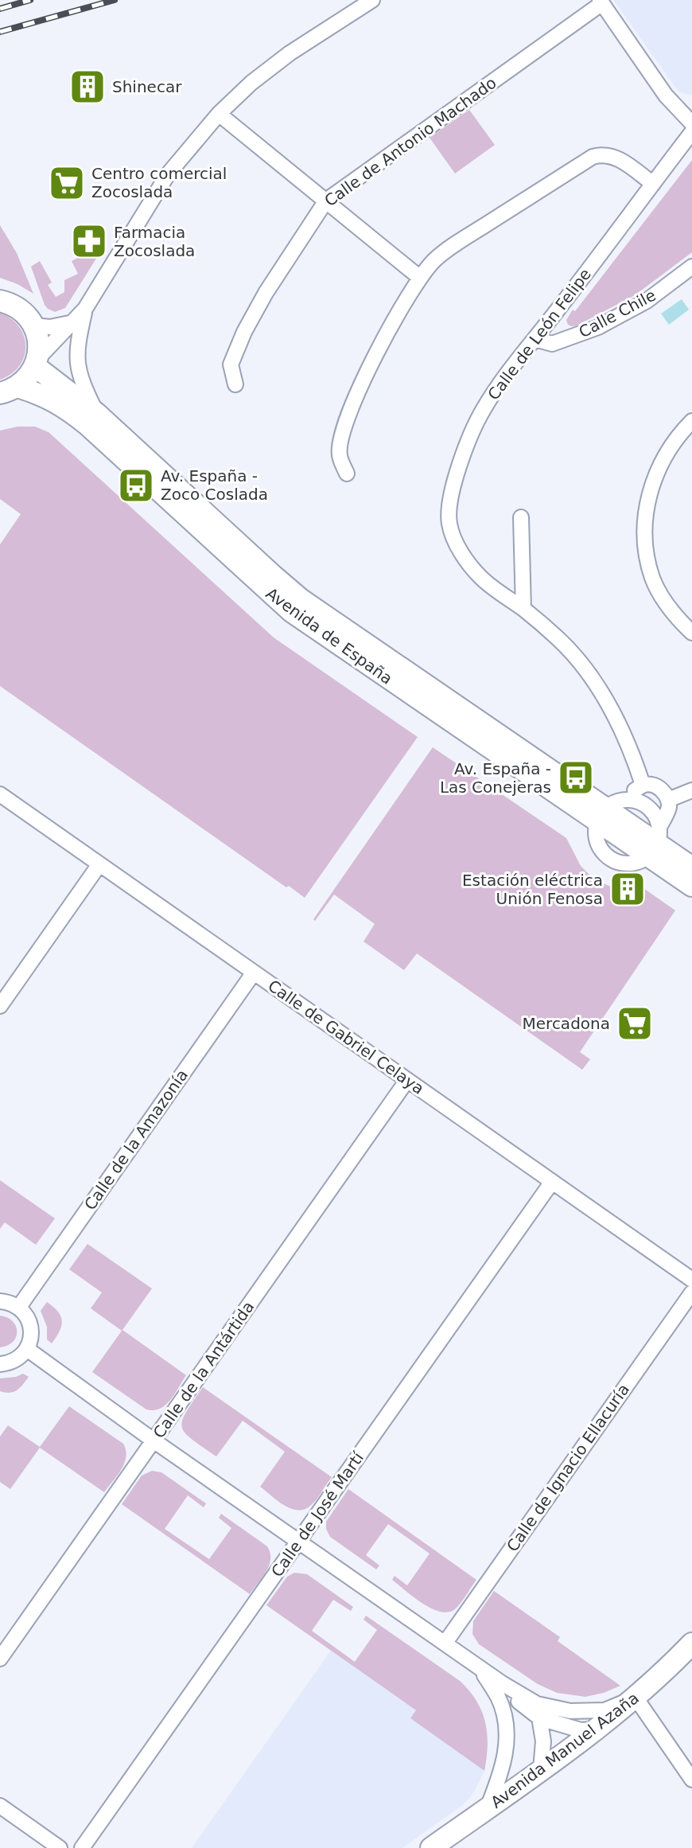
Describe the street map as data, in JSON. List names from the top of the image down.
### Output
{
  "streets": {
    "street": [
      "Calle de Antonio Machado",
      "Calle Chile",
      "Calle de León Felipe",
      "Avenida de España",
      "Calle de Gabriel Celaya",
      "Calle de la Amazonía",
      "Calle de la Antártida",
      "Calle de Ignacio Ellacuría",
      "Calle de José Martí",
      "Avenida Manuel Azaña"
    ]
  },
  "crossings": [
    ["Calle Chile", "Calle de León Felipe"],
    ["Calle de Gabriel Celaya", "Calle de la Amazonía"],
    ["Calle de Gabriel Celaya", "Calle de la Antártida"],
    ["Calle de Gabriel Celaya", "Calle de José Martí"]
  ],
  "places": {
    "building": ["Shinecar", "Estación eléctrica Unión Fenosa"],
    "supermarket": ["Centro comercial Zocoslada", "Mercadona"],
    "pharmacy": ["Farmacia Zocoslada"],
    "bus stop": ["Av. España - Zoco Coslada", "Av. España - Las Conejeras"]
  }
}
